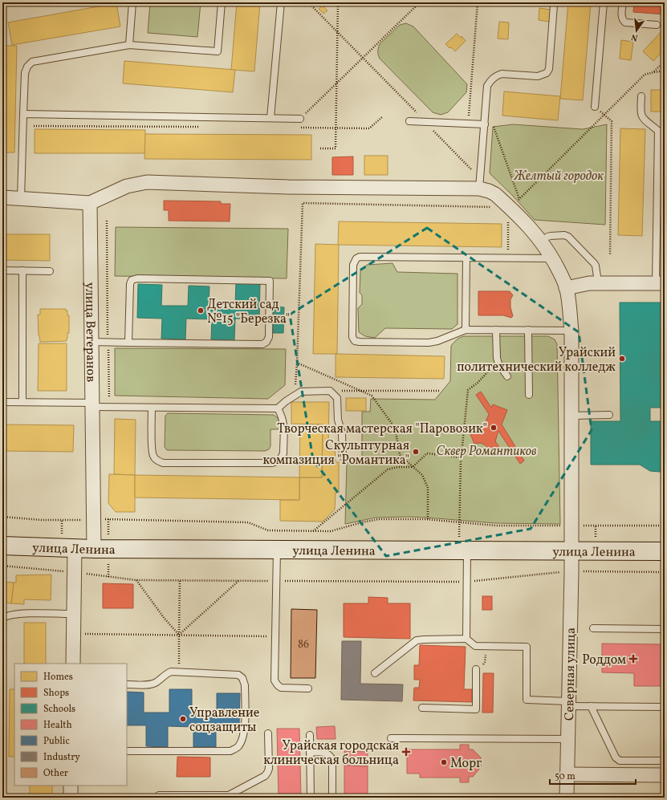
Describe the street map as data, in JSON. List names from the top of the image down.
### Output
{
  "streets": {
    "main road": ["улица Ленина"],
    "street": ["улица Ветеранов", "Северная улица"]
  },
  "crossings": [
    ["улица Ветеранов", "улица Ленина"],
    ["улица Ветеранов", "Северная улица"],
    ["улица Ленина", "Северная улица"]
  ],
  "parks": ["Желтый городок", "Сквер Романтиков"],
  "places": {
    "other": [
      "Детский сад №15 \"Березка\"",
      "Урайский политехнический колледж",
      "Творческая мастерская \"Паровозик\"",
      "Скульптурная компазиция \"Романтика\"",
      "Управление соцзащиты",
      "Морг"
    ],
    "health": ["Роддом", "Урайская городская клиническая больница"]
  },
  "house_numbers": ["86"],
  "legend": [
    "Homes",
    "Shops",
    "Schools",
    "Health",
    "Public",
    "Industry",
    "Other"
  ],
  "scale_bar": "50 m",
  "north": "bottom"
}
